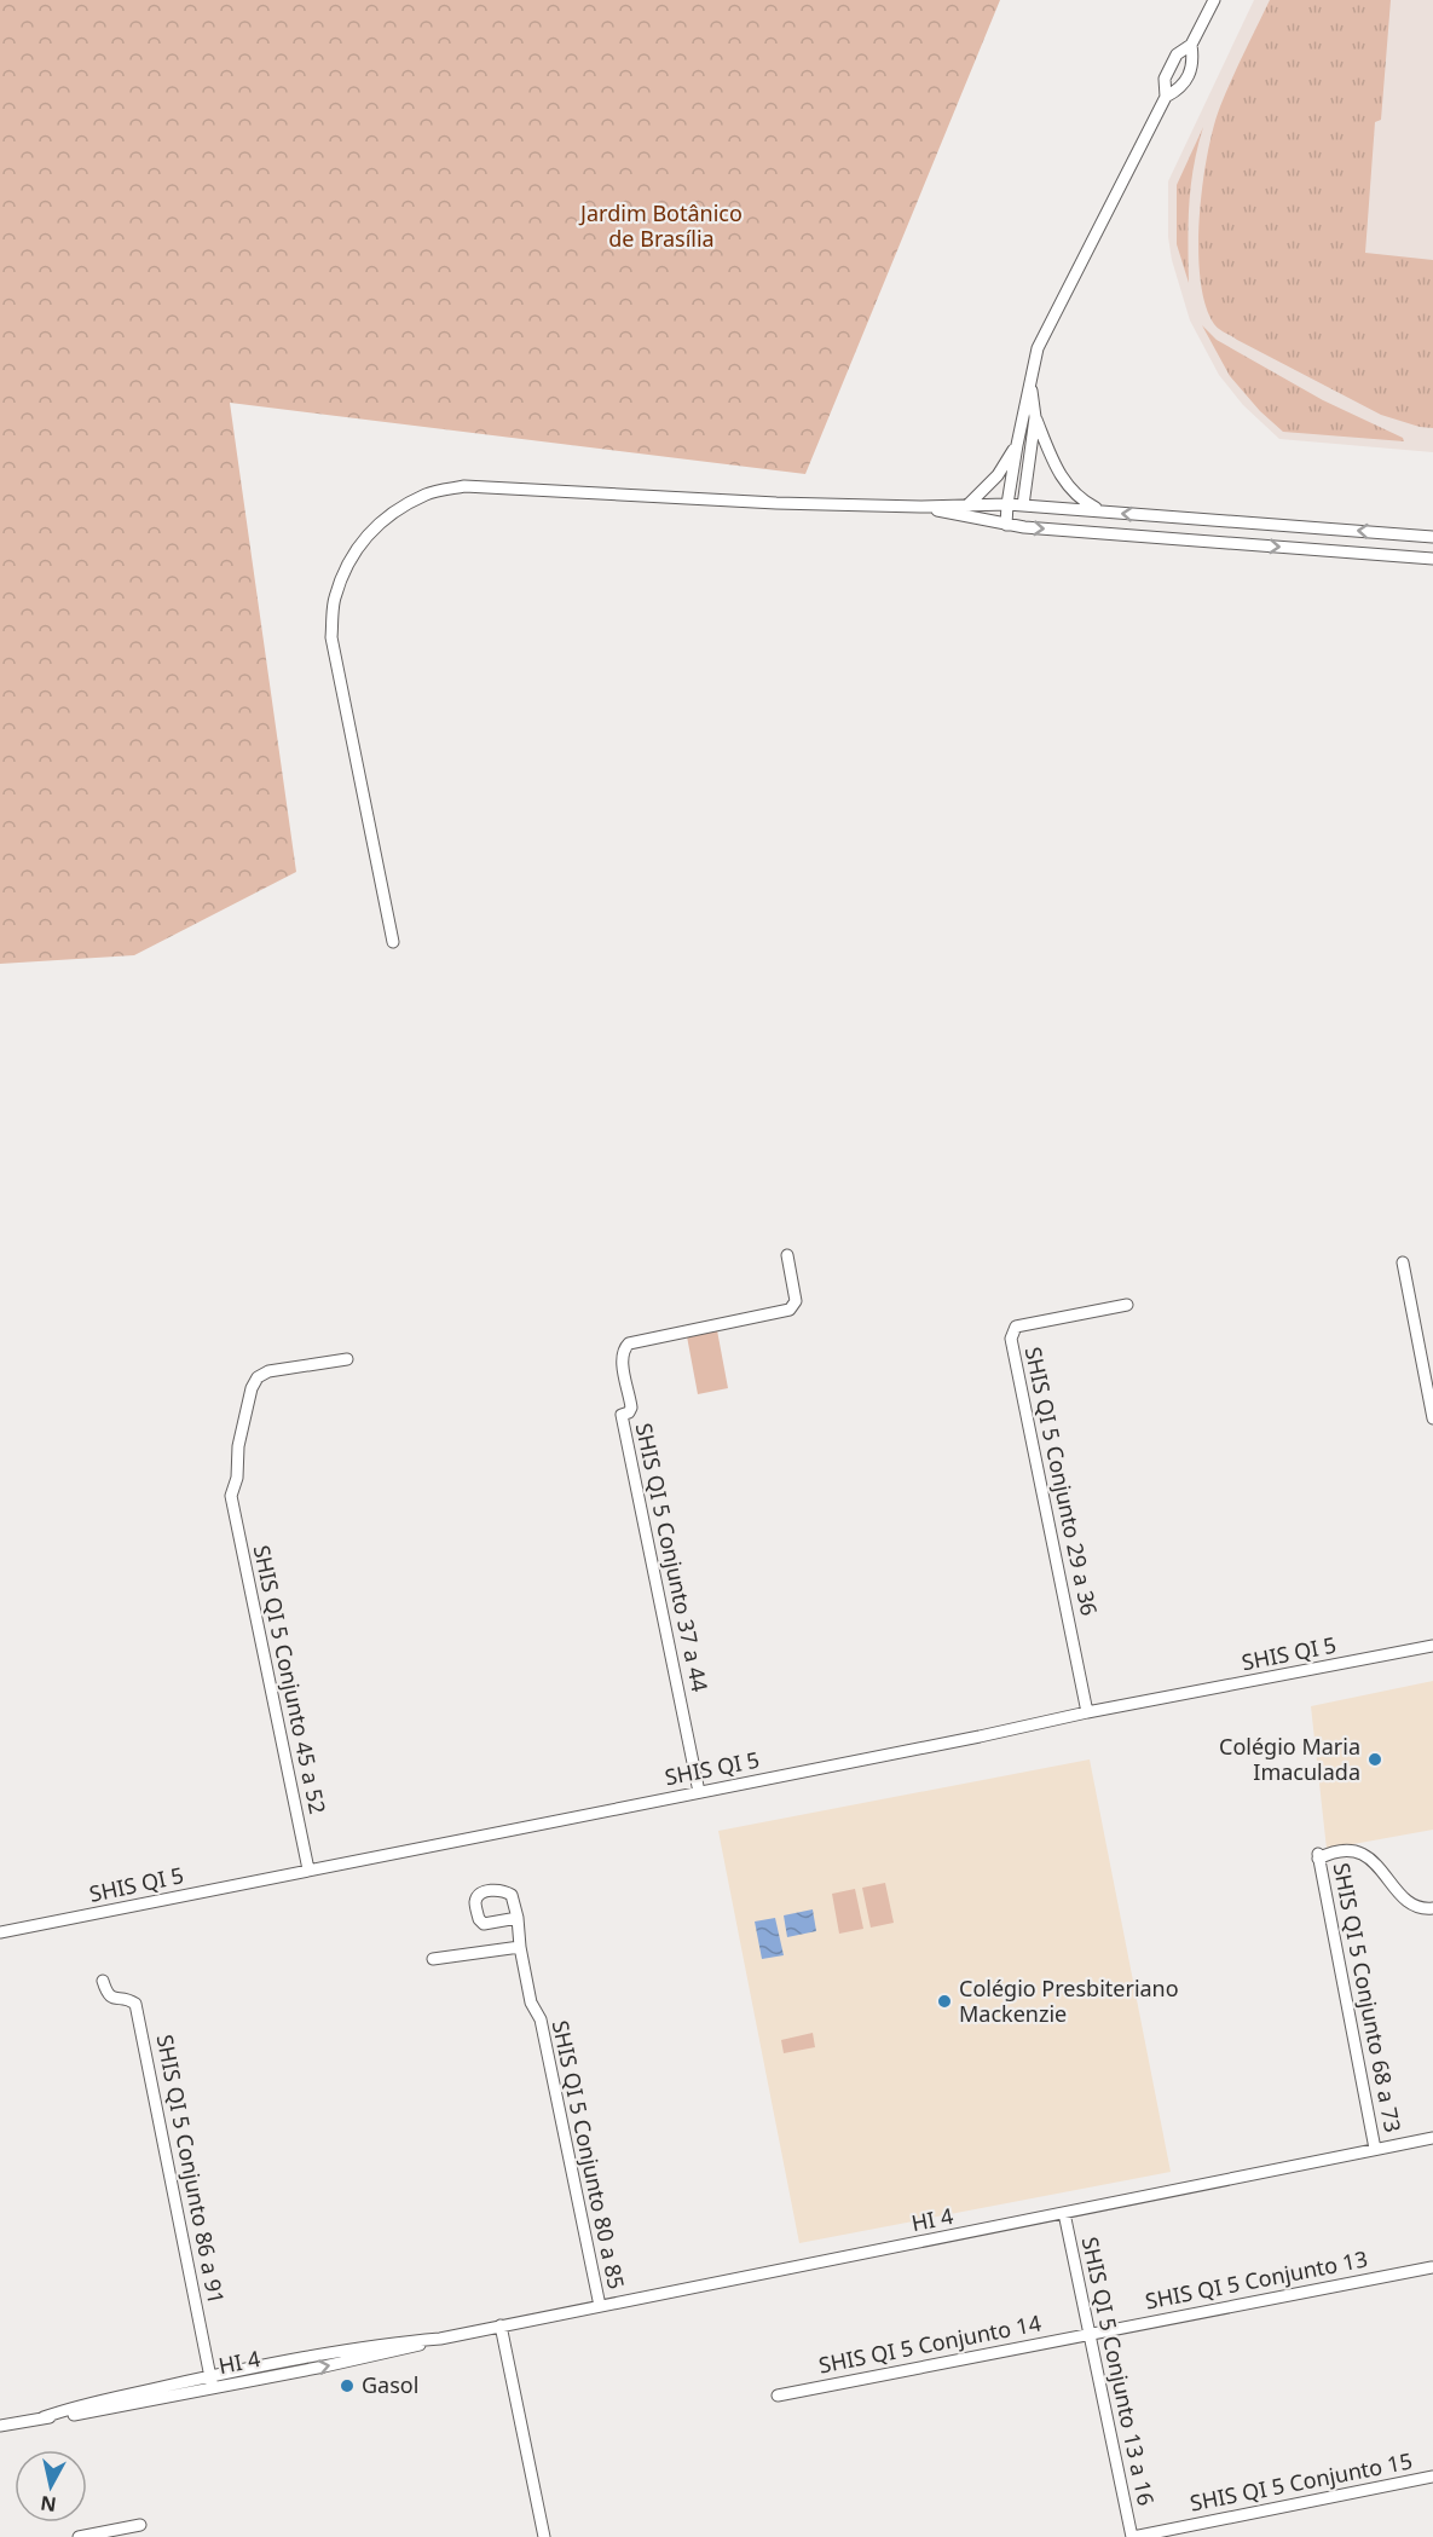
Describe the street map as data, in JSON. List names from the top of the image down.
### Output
{
  "streets": {
    "street": [
      "SHIS QI 5 Conjunto 29 a 36",
      "SHIS QI 5 Conjunto 37 a 44",
      "SHIS QI 5",
      "SHIS QI 5 Conjunto 45 a 52",
      "SHIS QI 5 Conjunto 68 a 73",
      "SHIS QI 5 Conjunto 80 a 85",
      "SHIS QI 5 Conjunto 86 a 91",
      "HI 4",
      "SHIS QI 5 Conjunto 13",
      "SHIS QI 5 Conjunto 14",
      "SHIS QI 5 Conjunto 13 a 16",
      "SHIS QI 5 Conjunto 15"
    ]
  },
  "crossings": [
    ["SHIS QI 5 Conjunto 29 a 36", "SHIS QI 5"],
    ["SHIS QI 5 Conjunto 37 a 44", "SHIS QI 5"],
    ["SHIS QI 5", "SHIS QI 5 Conjunto 45 a 52"],
    ["SHIS QI 5 Conjunto 68 a 73", "HI 4"],
    ["SHIS QI 5 Conjunto 80 a 85", "HI 4"],
    ["SHIS QI 5 Conjunto 86 a 91", "HI 4"],
    ["HI 4", "SHIS QI 5 Conjunto 13 a 16"],
    ["SHIS QI 5 Conjunto 13", "SHIS QI 5 Conjunto 14"],
    ["SHIS QI 5 Conjunto 13", "SHIS QI 5 Conjunto 13 a 16"],
    ["SHIS QI 5 Conjunto 14", "SHIS QI 5 Conjunto 13 a 16"],
    ["SHIS QI 5 Conjunto 13 a 16", "SHIS QI 5 Conjunto 15"]
  ],
  "parks": ["Jardim Botânico de Brasília"],
  "places": ["Colégio Maria Imaculada", "Colégio Presbiteriano Mackenzie", "Gasol"],
  "north": "bottom"
}
